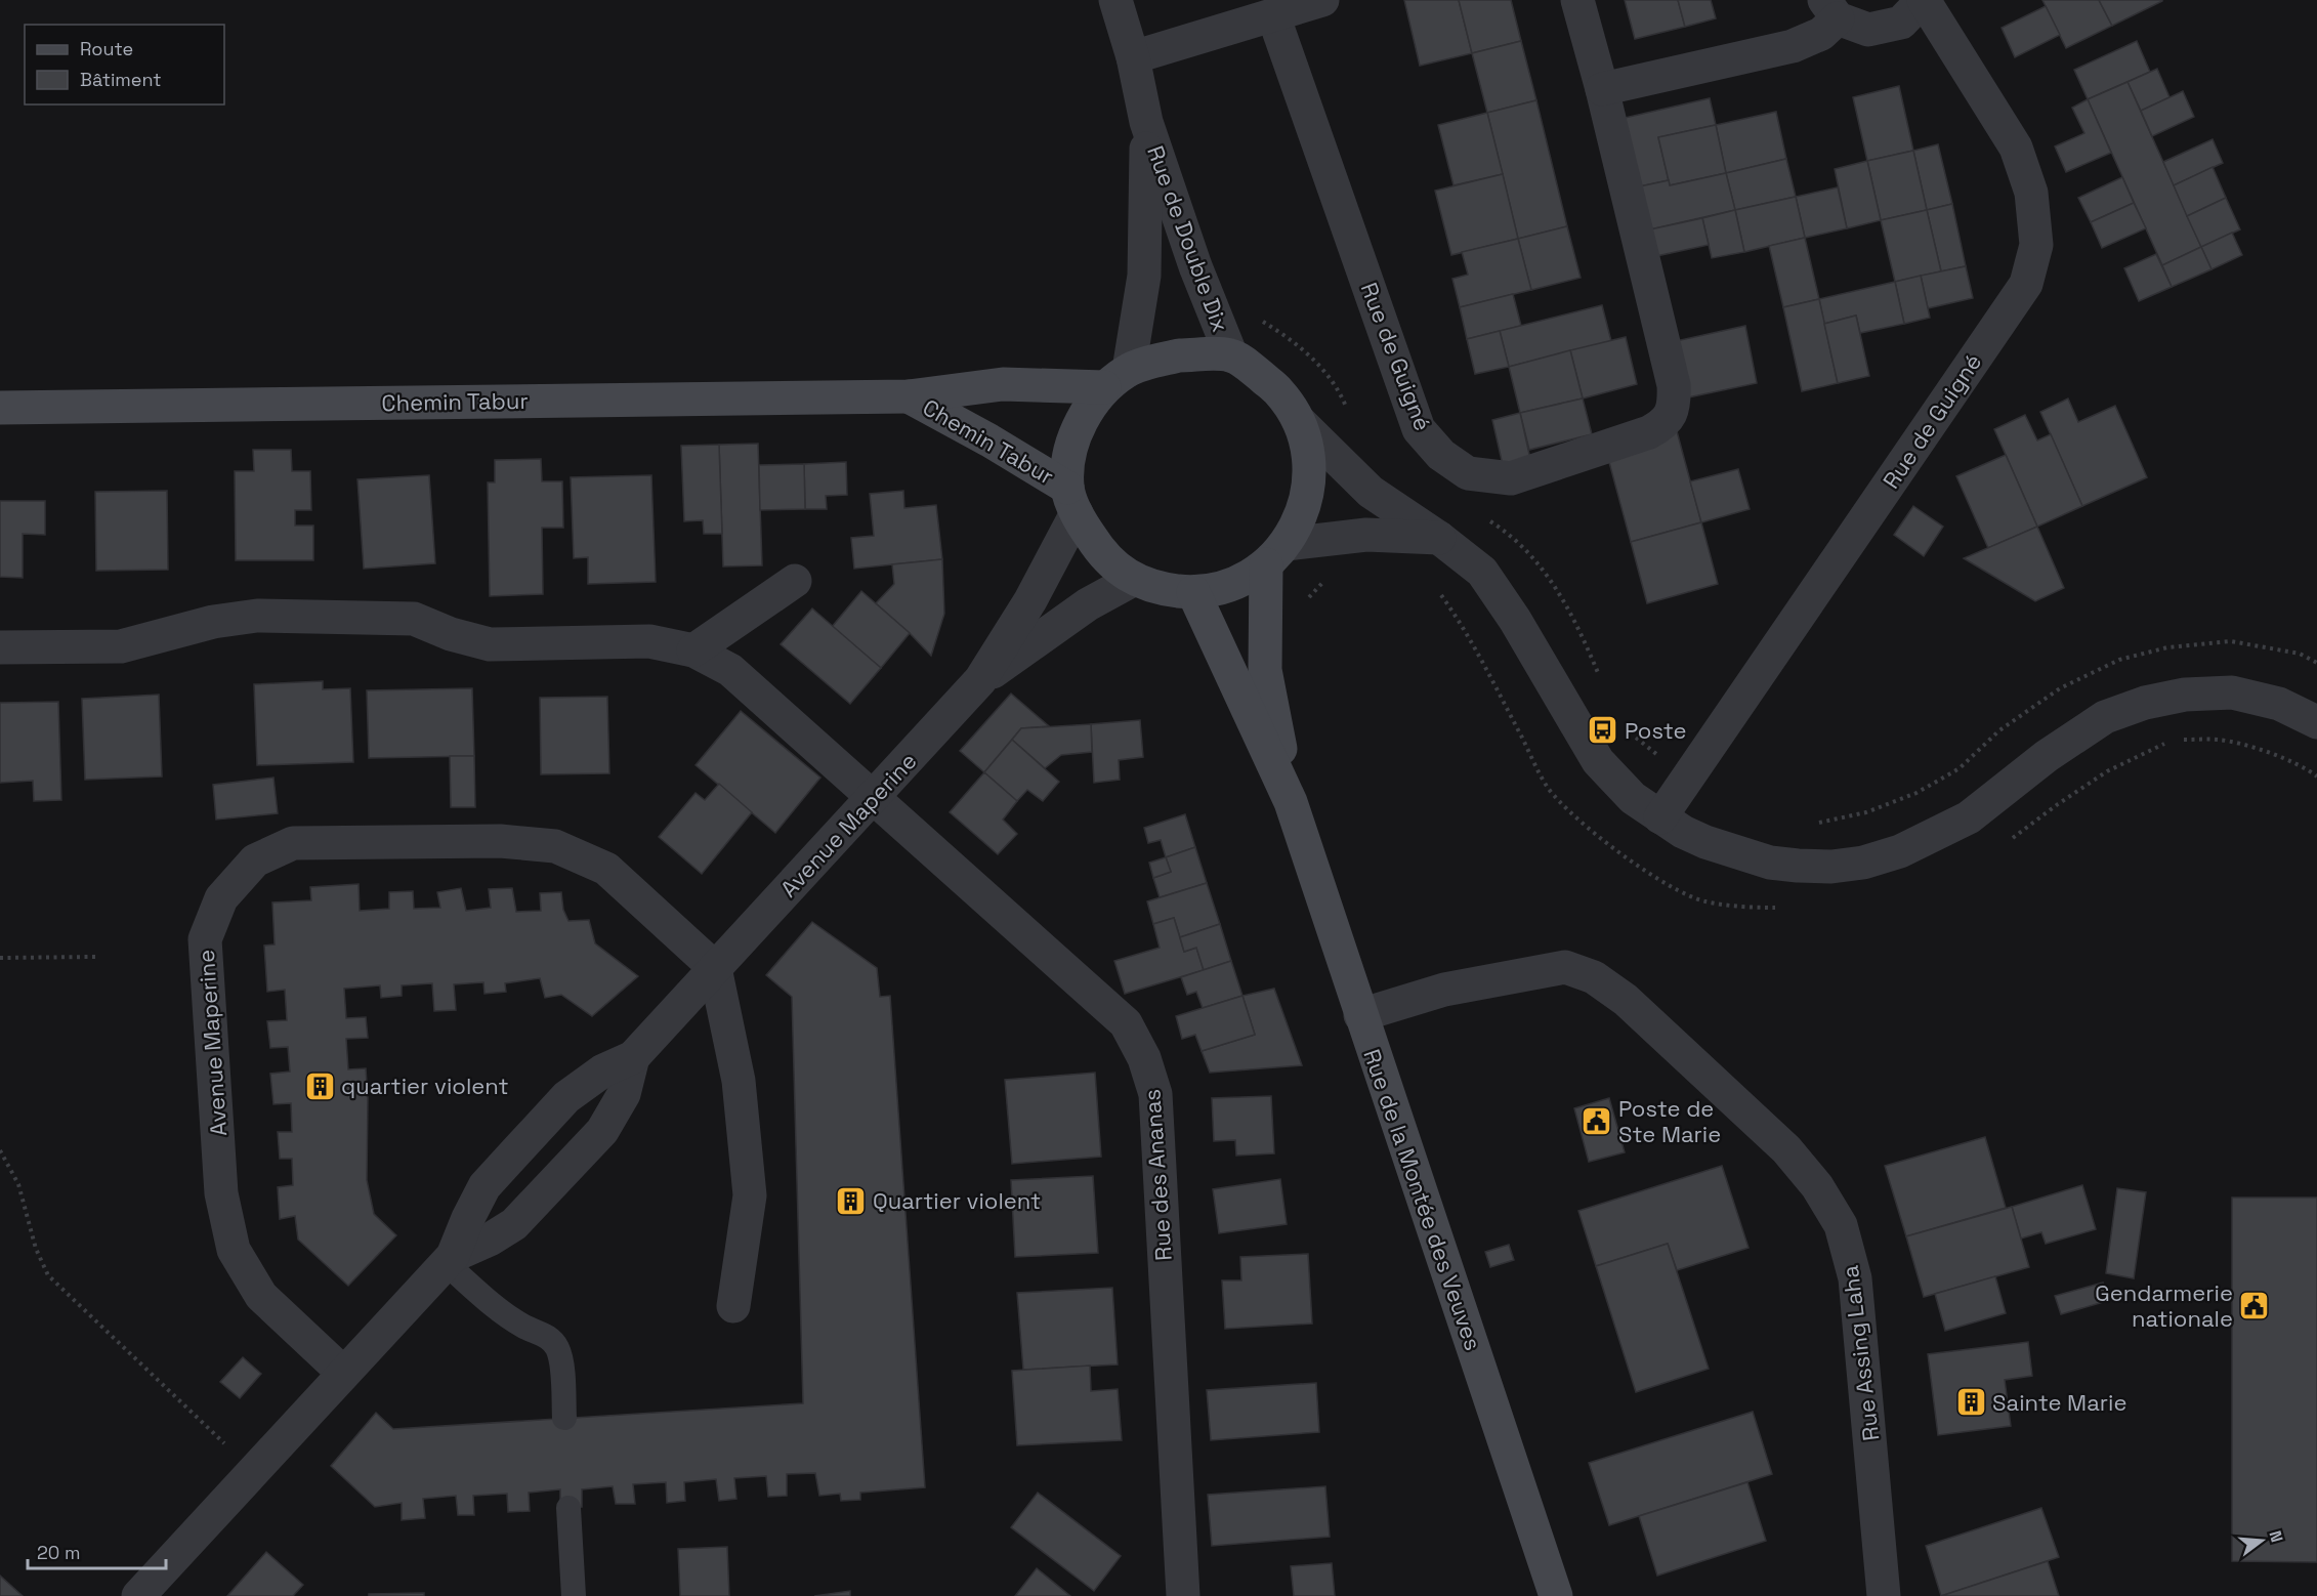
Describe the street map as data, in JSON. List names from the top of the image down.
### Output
{
  "streets": {
    "main road": ["Chemin Tabur", "Rue de la Montée des Veuves"],
    "street": [
      "Rue de Double Dix",
      "Rue de Guigné",
      "Avenue Maperine",
      "Rue des Ananas",
      "Rue Assing Laha"
    ]
  },
  "crossings": [
    ["Rue de Double Dix", "Chemin Tabur"],
    ["Chemin Tabur", "Avenue Maperine"],
    ["Avenue Maperine", "Rue des Ananas"],
    ["Rue de la Montée des Veuves", "Rue Assing Laha"]
  ],
  "places": {
    "bus stop": ["Poste"],
    "building": ["quartier violent", "Quartier violent", "Sainte Marie"],
    "public building": ["Poste de Ste Marie", "Gendarmerie nationale"]
  },
  "legend": ["Route", "Bâtiment"],
  "scale_bar": "20 m",
  "north": "right"
}
